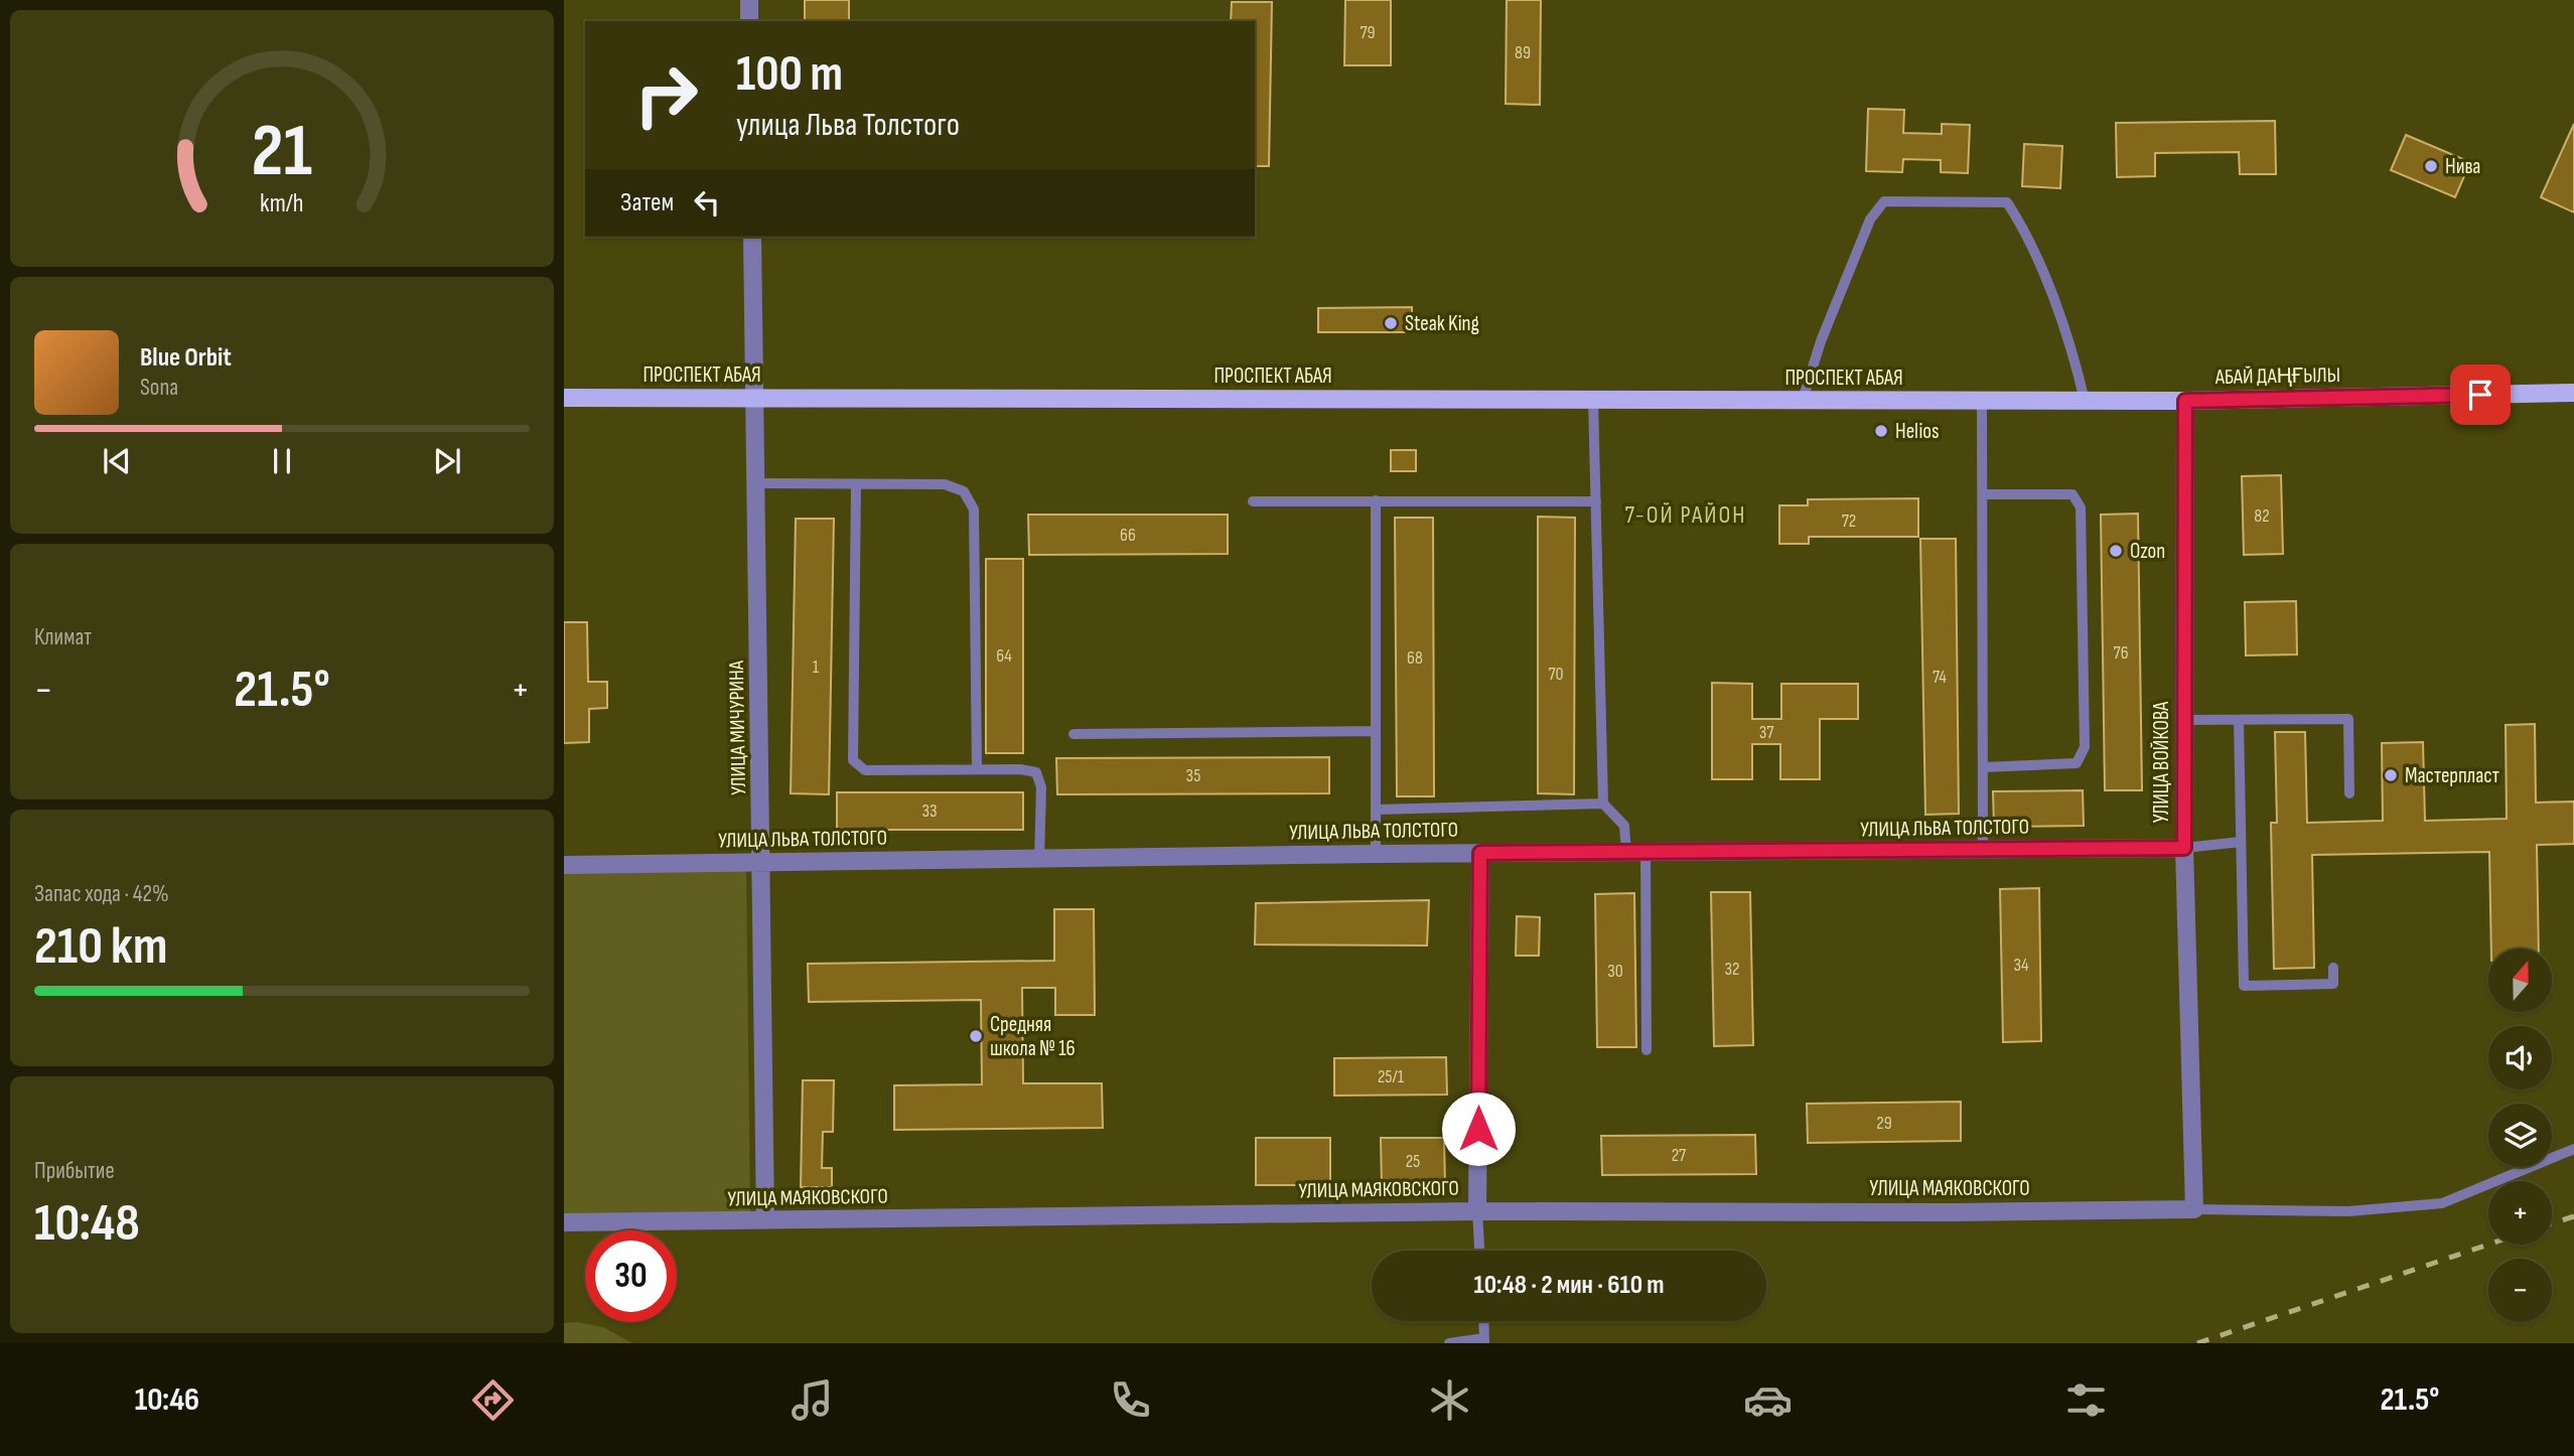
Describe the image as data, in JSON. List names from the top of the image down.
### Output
{
  "streets": {
    "main road": ["ПРОСПЕКТ АБАЯ", "АБАЙ ДАҢҒЫЛЫ"],
    "street": [
      "УЛИЦА МИЧУРИНА",
      "УЛИЦА ВОЙКОВА",
      "УЛИЦА ЛЬВА ТОЛСТОГО",
      "УЛИЦА МАЯКОВСКОГО"
    ]
  },
  "crossings": [
    ["ПРОСПЕКТ АБАЯ", "АБАЙ ДАҢҒЫЛЫ"],
    ["ПРОСПЕКТ АБАЯ", "УЛИЦА МИЧУРИНА"],
    ["АБАЙ ДАҢҒЫЛЫ", "УЛИЦА ВОЙКОВА"],
    ["УЛИЦА МИЧУРИНА", "УЛИЦА ЛЬВА ТОЛСТОГО"],
    ["УЛИЦА МИЧУРИНА", "УЛИЦА МАЯКОВСКОГО"],
    ["УЛИЦА ВОЙКОВА", "УЛИЦА ЛЬВА ТОЛСТОГО"],
    ["УЛИЦА ВОЙКОВА", "УЛИЦА МАЯКОВСКОГО"]
  ],
  "districts": ["7-ОЙ РАЙОН"],
  "places": [
    "Нива",
    "Steak King",
    "Helios",
    "Ozon",
    "Мастерпласт",
    "Средняя школа № 16"
  ],
  "house_numbers": [
    "79",
    "89",
    "82",
    "72",
    "66",
    "76",
    "64",
    "68",
    "1",
    "70",
    "74",
    "37",
    "35",
    "33",
    "34",
    "32",
    "30",
    "25/1",
    "29",
    "27",
    "25"
  ],
  "north": "top",
  "page": {
    "turn": ["100 m", "улица Льва Толстого"],
    "then": "Затем",
    "song": ["Blue Orbit", "Sona"],
    "tile": [
      "Климат",
      ["Запас хода · 42%", "210 km"],
      ["Прибытие", "10:48"]
    ],
    "heat": ["−", "21.5°", "+"],
    "map_buttons": ["+", "−"],
    "limit": "30",
    "trip": "10:48 · 2 мин · 610 m",
    "tabs": ["10:46", "21.5°"],
    "gauge": ["21", "km/h"]
  }
}
